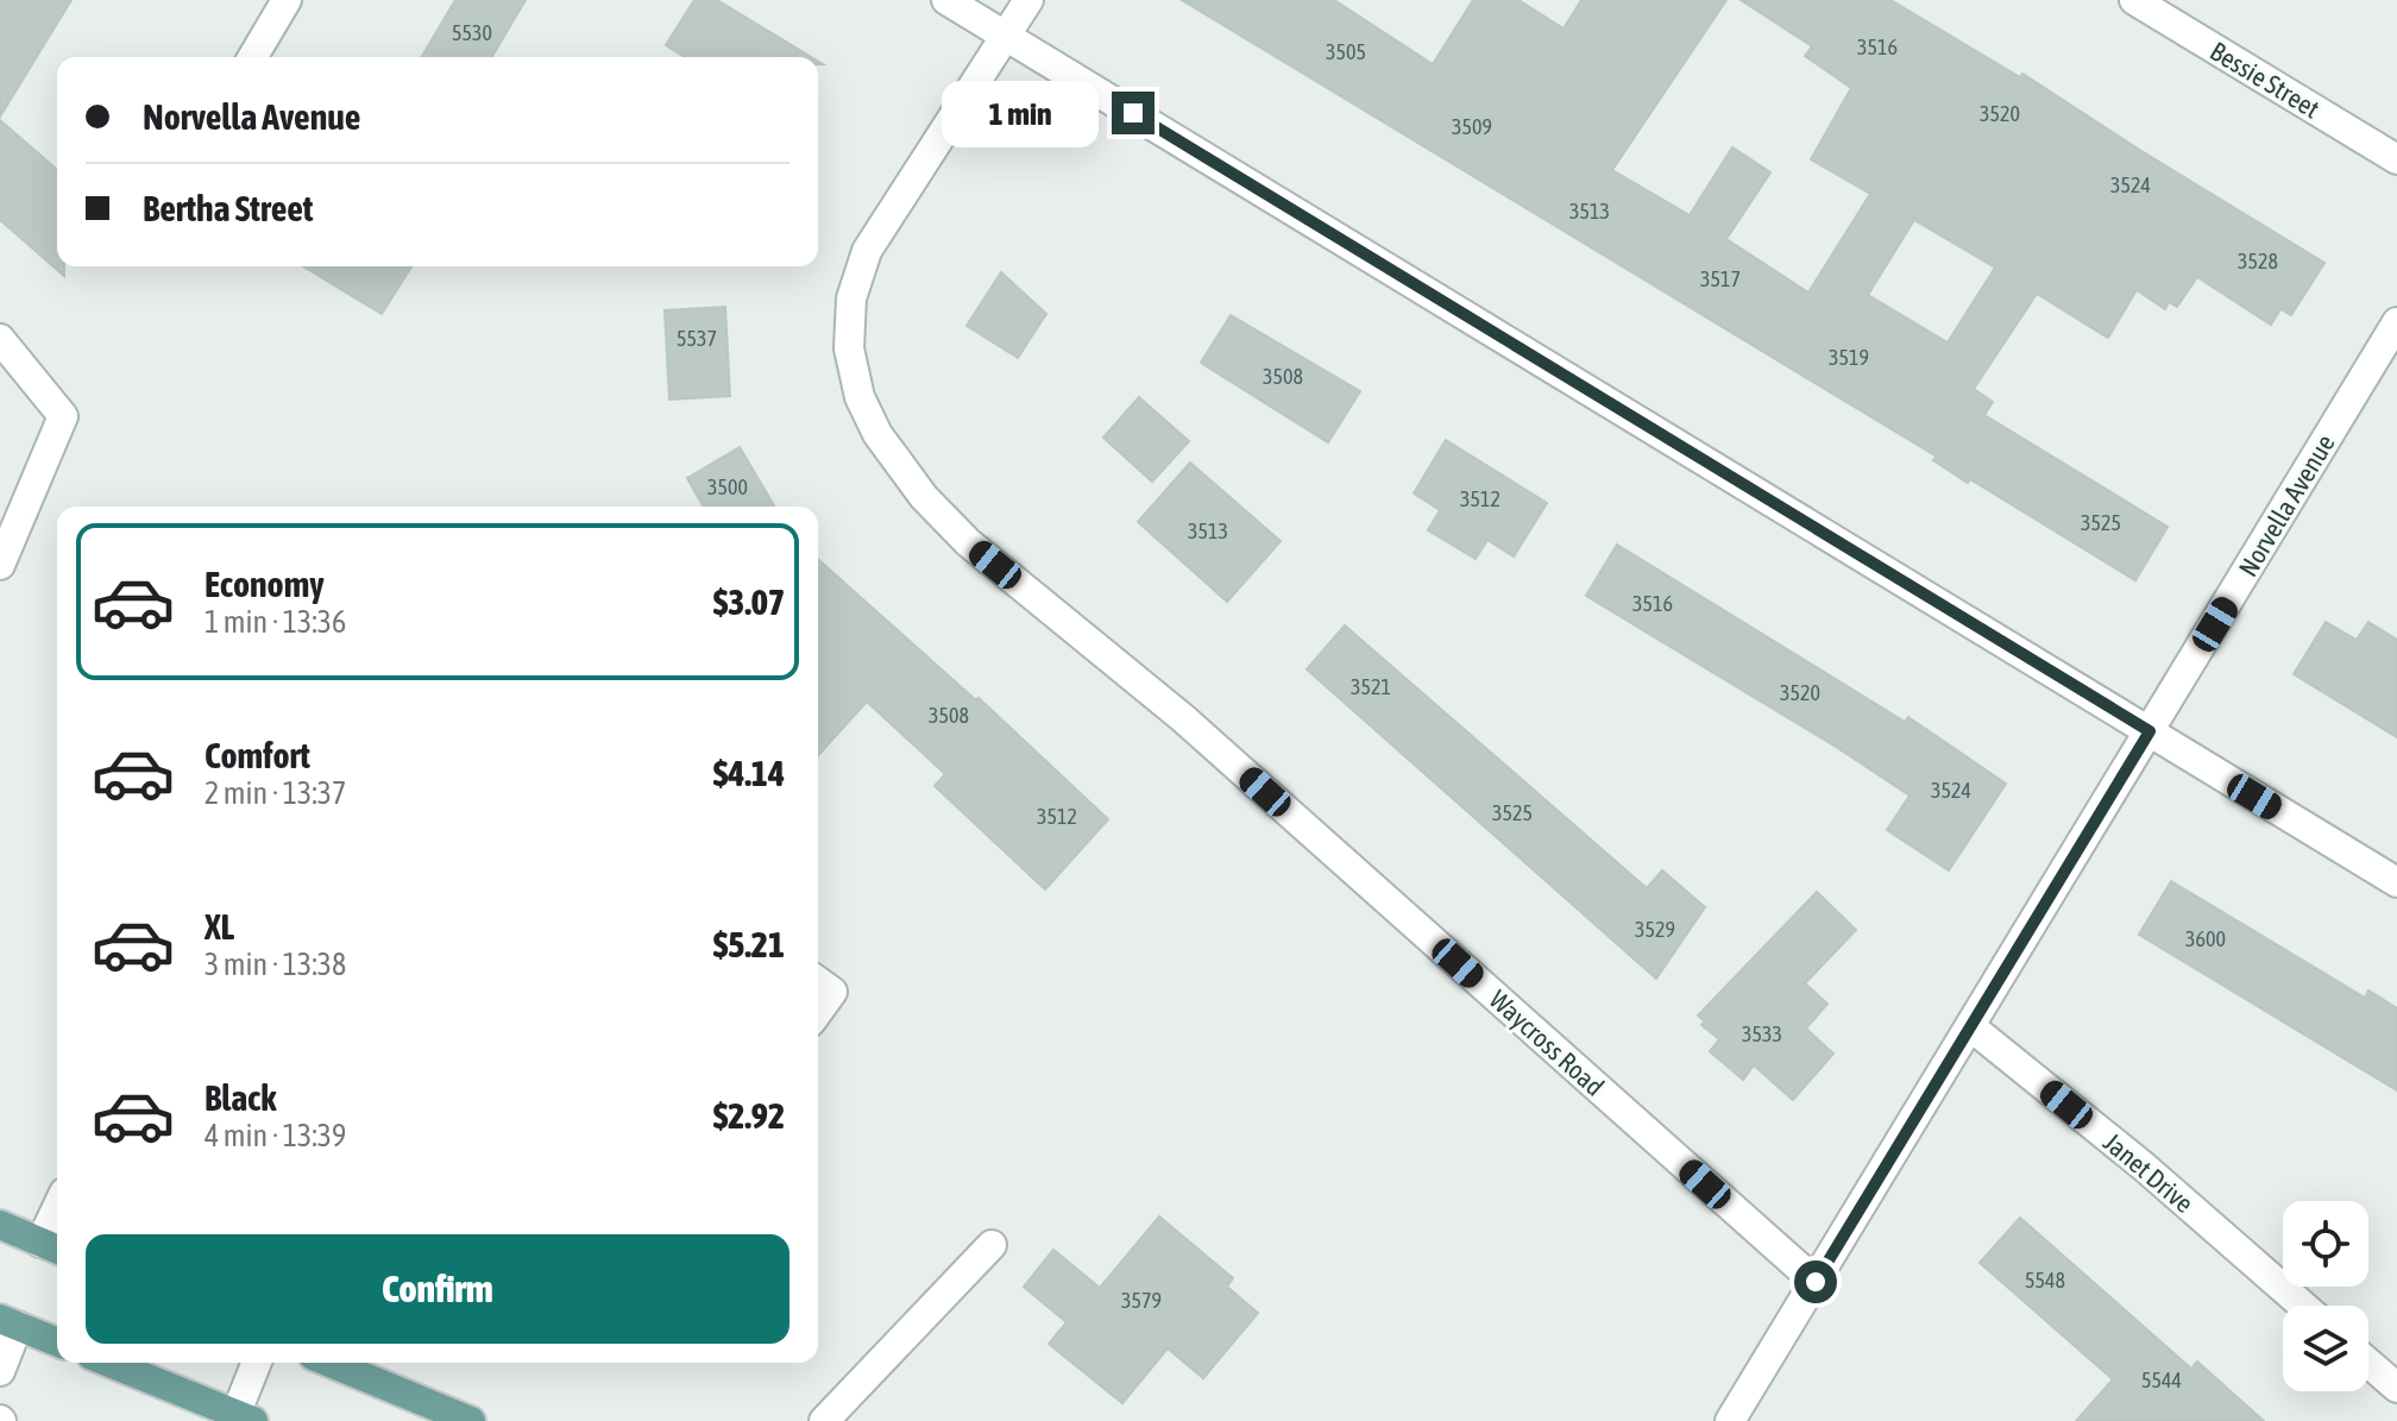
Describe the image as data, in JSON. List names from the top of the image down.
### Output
{
  "streets": {
    "street": [
      "Bessie Street",
      "Norvella Avenue",
      "Waycross Road",
      "Janet Drive"
    ]
  },
  "crossings": [
    ["Norvella Avenue", "Waycross Road"],
    ["Norvella Avenue", "Janet Drive"]
  ],
  "house_numbers": [
    "5530",
    "3516",
    "3505",
    "3520",
    "3509",
    "3524",
    "3513",
    "3528",
    "3517",
    "5537",
    "3519",
    "3508",
    "3500",
    "3512",
    "3525",
    "3513",
    "3516",
    "3521",
    "3520",
    "3508",
    "3524",
    "3525",
    "3512",
    "3529",
    "3600",
    "3533",
    "5548",
    "3579",
    "5544"
  ],
  "page": {
    "banner": ["Norvella Avenue", "Bertha Street"],
    "bubble": "1 min",
    "list": [
      {
        "name": "Economy",
        "note": "1 min · 13:36",
        "value": "$3.07"
      },
      {
        "name": "Comfort",
        "note": "2 min · 13:37",
        "value": "$4.14"
      },
      {
        "name": "XL",
        "note": "3 min · 13:38",
        "value": "$5.21"
      },
      {
        "name": "Black",
        "note": "4 min · 13:39",
        "value": "$2.92"
      }
    ],
    "buttons": "Confirm"
  }
}
